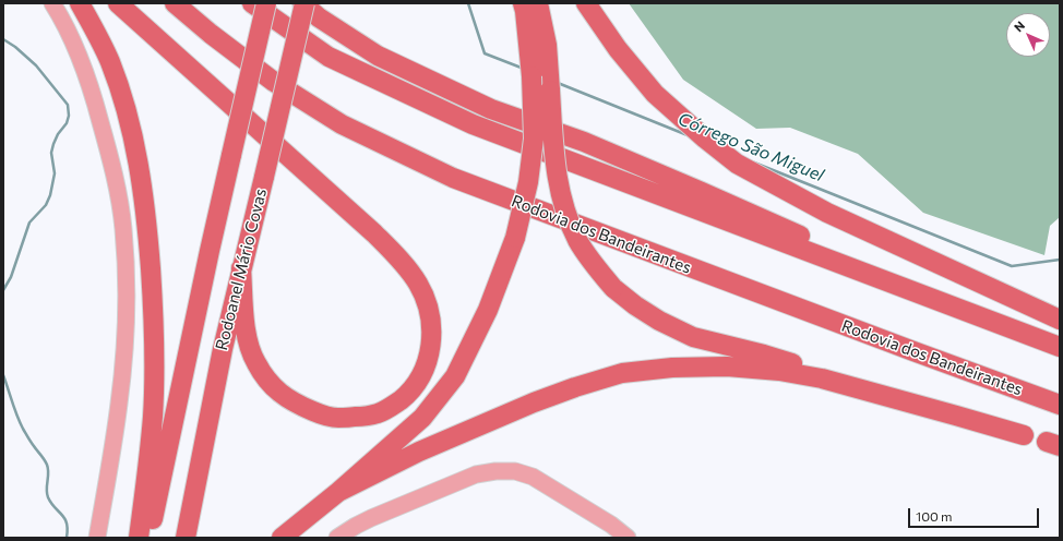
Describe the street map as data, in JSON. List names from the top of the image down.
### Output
{
  "streets": {
    "highway": ["Rodovia dos Bandeirantes", "Rodoanel Mário Covas"]
  },
  "water": ["Córrego São Miguel"],
  "scale_bar": "100 m",
  "north": "top left"
}
